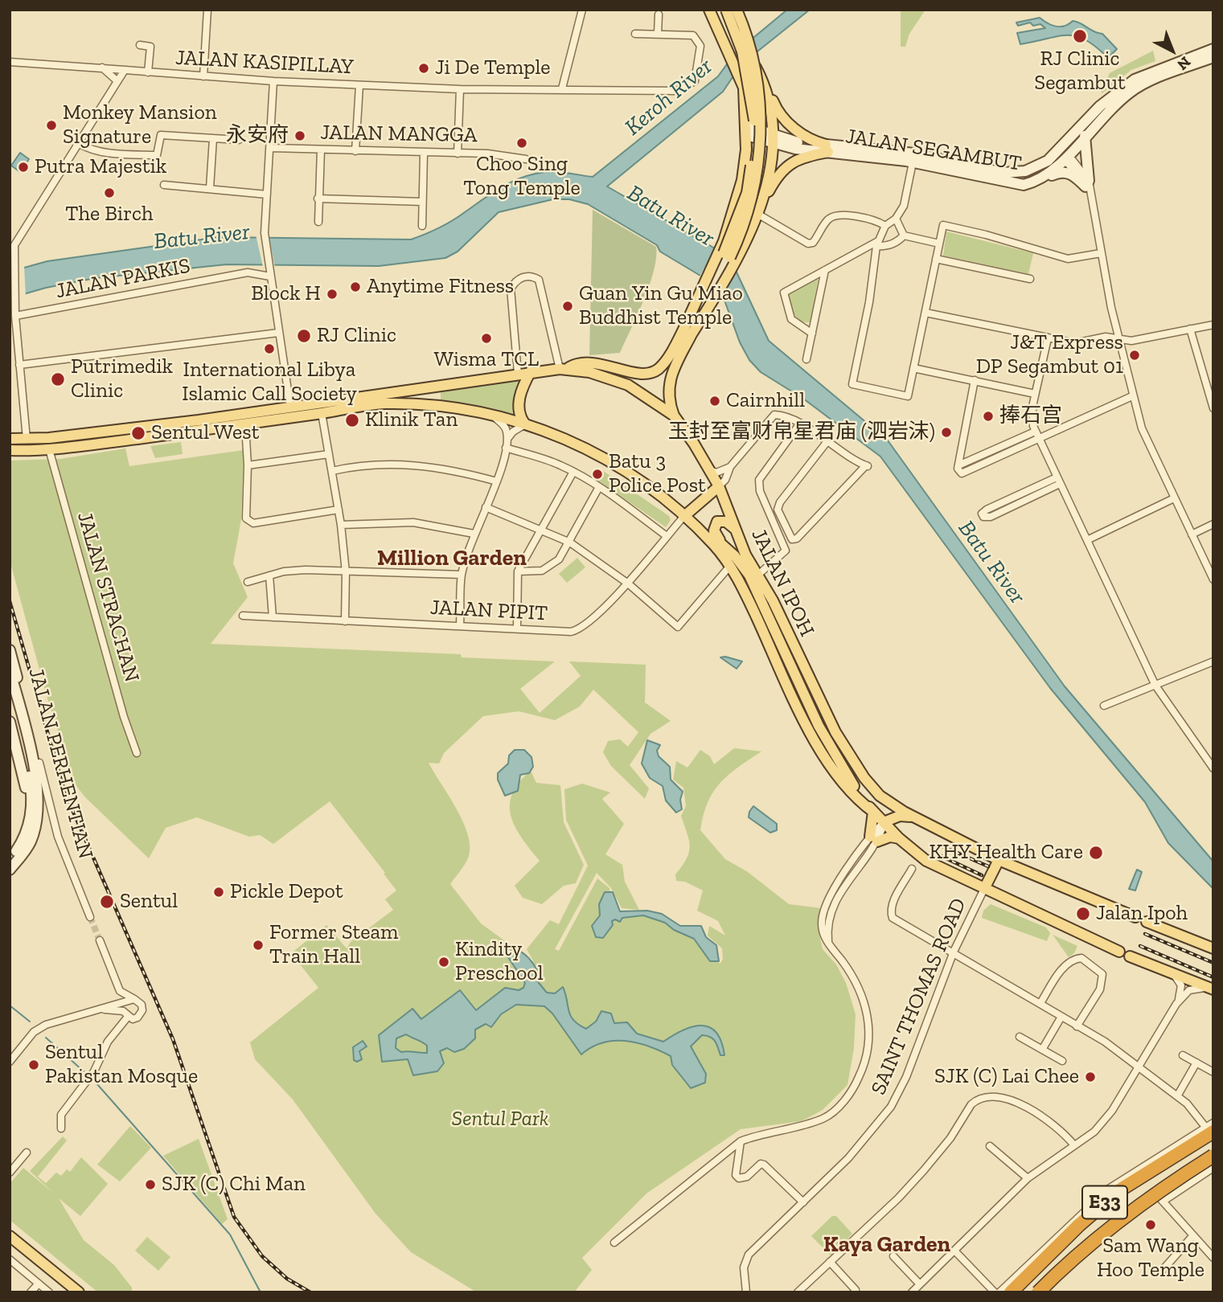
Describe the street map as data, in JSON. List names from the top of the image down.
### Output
{
  "streets": {
    "highway": ["E33"],
    "main road": ["JALAN SEGAMBUT", "JALAN IPOH", "JALAN PERHENTIAN"],
    "street": [
      "JALAN KASIPILLAY",
      "JALAN MANGGA",
      "JALAN PARKIS",
      "JALAN STRACHAN",
      "JALAN PIPIT",
      "SAINT THOMAS ROAD"
    ]
  },
  "crossings": [
    ["JALAN IPOH", "JALAN PIPIT"],
    ["JALAN IPOH", "SAINT THOMAS ROAD"]
  ],
  "districts": ["Million Garden", "Kaya Garden"],
  "water": ["Keroh River", "Batu River"],
  "parks": ["Sentul Park"],
  "places": [
    "RJ Clinic Segambut",
    "Ji De Temple",
    "Monkey Mansion Signature",
    "永安府",
    "Choo Sing Tong Temple",
    "Putra Majestik",
    "The Birch",
    "Anytime Fitness",
    "Block H",
    "Guan Yin Gu Miao Buddhist Temple",
    "RJ Clinic",
    "Wisma TCL",
    "International Libya Islamic Call Society",
    "J&T Express DP Segambut 01",
    "Putrimedik Clinic",
    "Cairnhill",
    "捧石宫",
    "Klinik Tan",
    "玉封至富财帛星君庙 (泗岩沫)",
    "Sentul West",
    "Batu 3 Police Post",
    "KHY Health Care",
    "Pickle Depot",
    "Sentul",
    "Jalan Ipoh",
    "Former Steam Train Hall",
    "Kindity Preschool",
    "Sentul Pakistan Mosque",
    "SJK (C) Lai Chee",
    "SJK (C) Chi Man",
    "Sam Wang Hoo Temple"
  ],
  "north": "bottom right"
}
